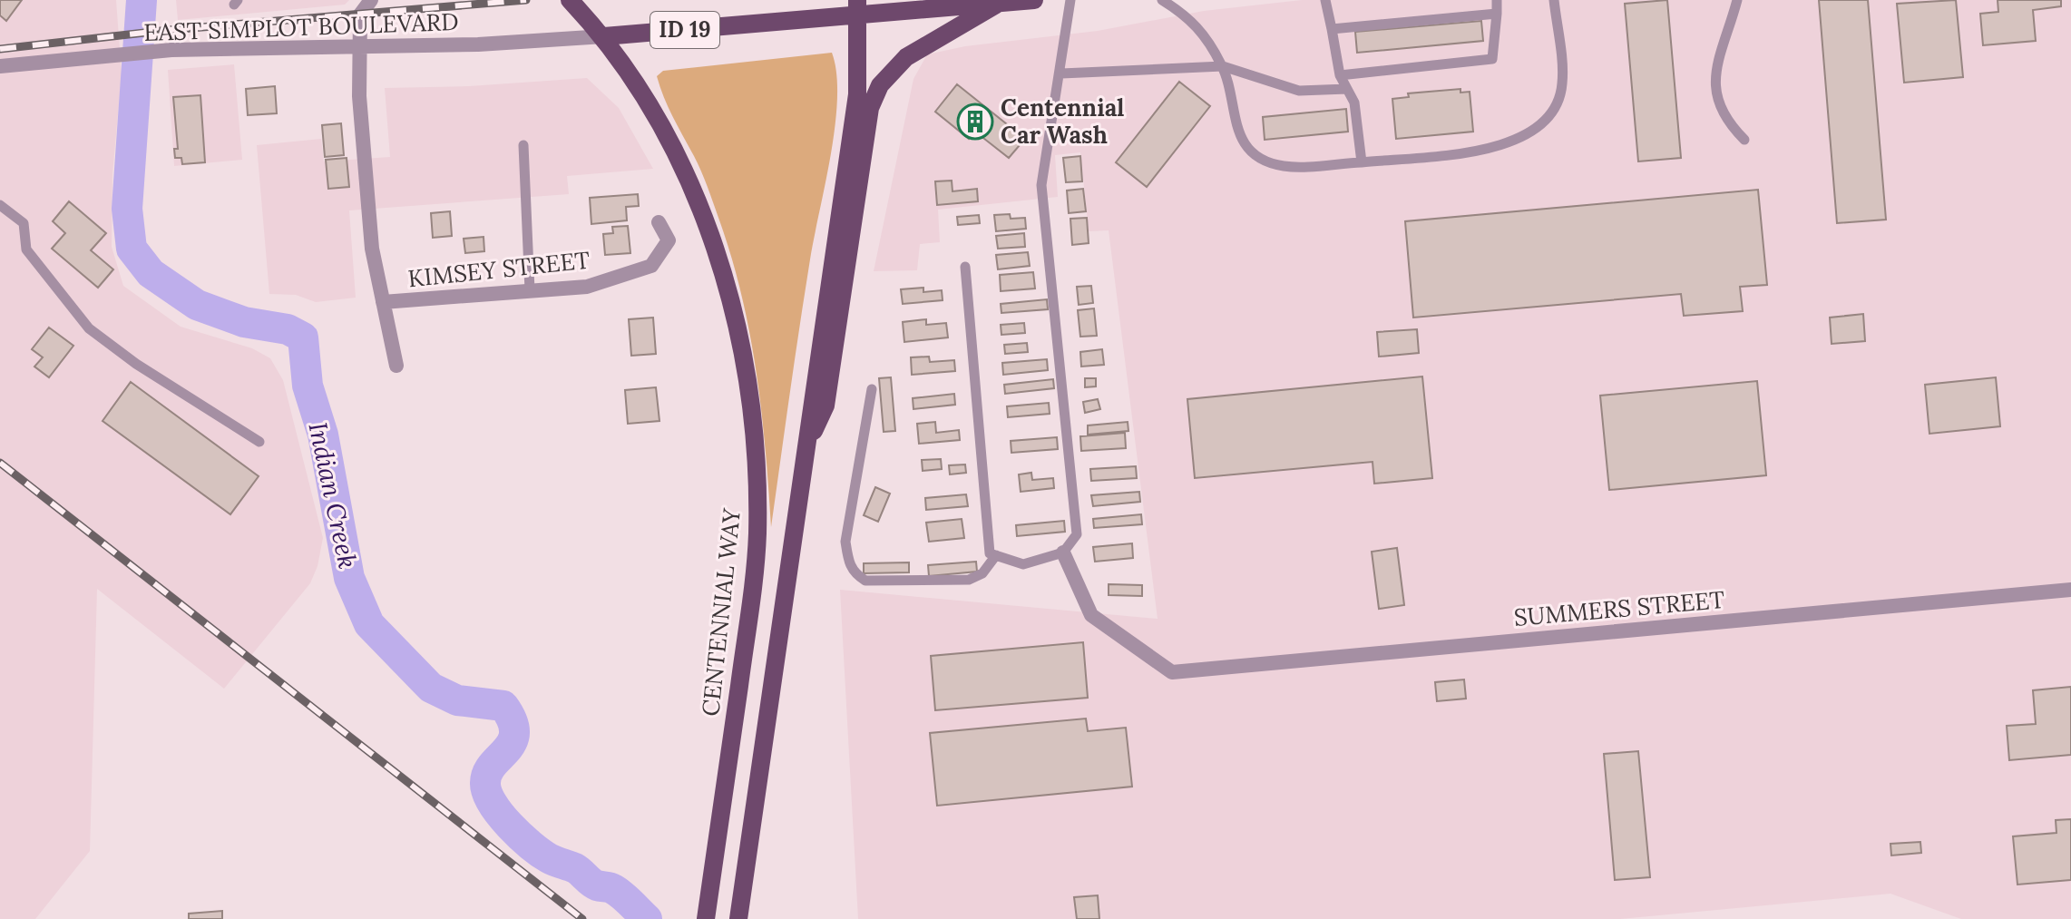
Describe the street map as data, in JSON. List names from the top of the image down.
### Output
{
  "streets": {
    "main road": ["ID 19", "CENTENNIAL WAY"],
    "street": ["EAST SIMPLOT BOULEVARD", "KIMSEY STREET", "SUMMERS STREET"]
  },
  "crossings": [
    ["EAST SIMPLOT BOULEVARD", "ID 19"],
    ["EAST SIMPLOT BOULEVARD", "CENTENNIAL WAY"],
    ["ID 19", "CENTENNIAL WAY"]
  ],
  "water": ["Indian Creek"],
  "places": {
    "building": ["Centennial Car Wash"]
  }
}
